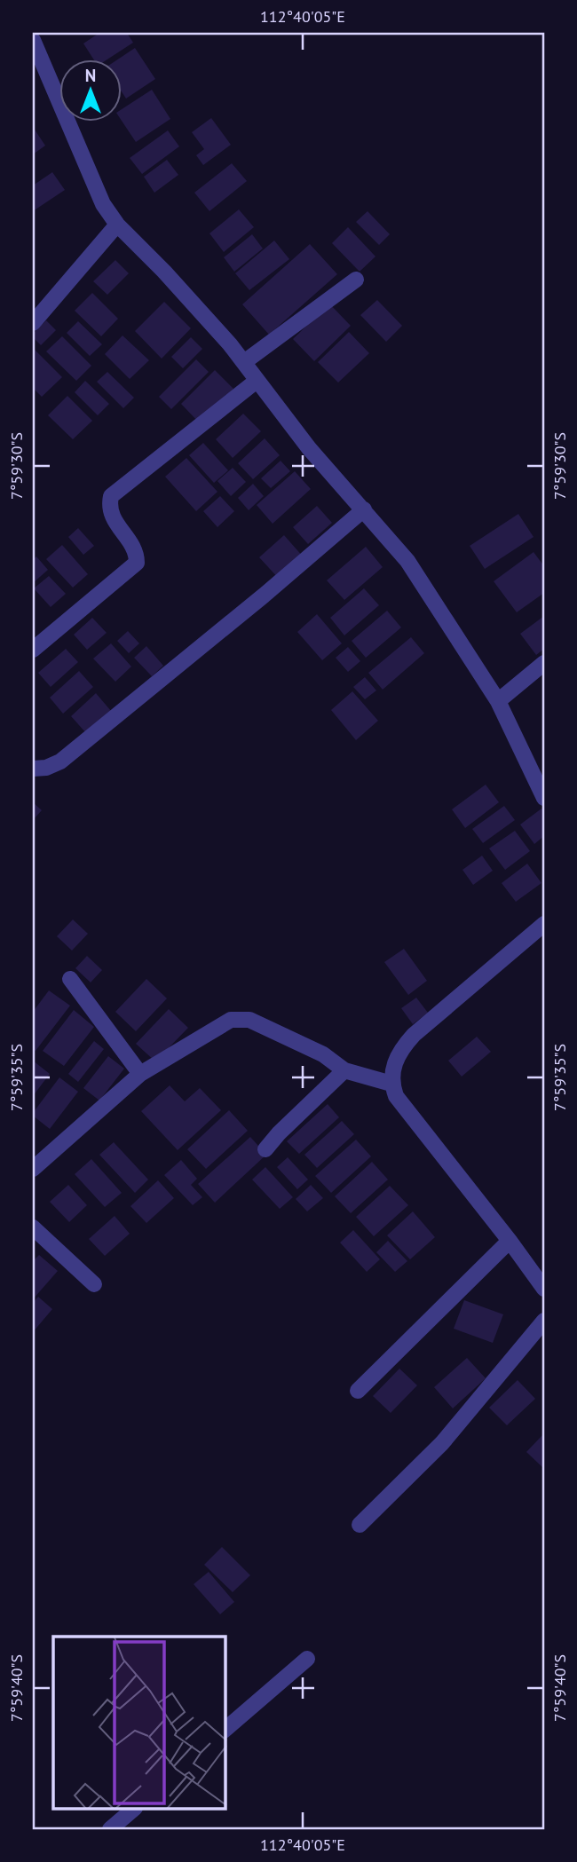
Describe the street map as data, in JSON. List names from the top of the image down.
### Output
{
  "north": "top",
  "coordinates": [
    "112°40'05\"E",
    "7°59'30\"S",
    "7°59'35\"S",
    "7°59'40\"S"
  ]
}
